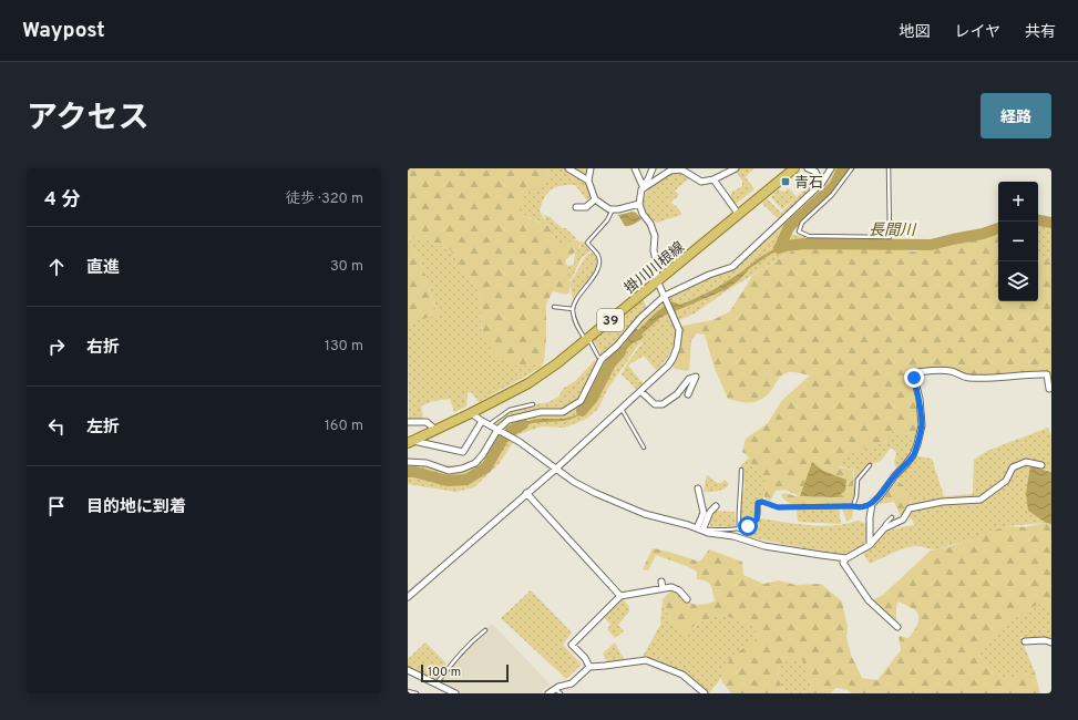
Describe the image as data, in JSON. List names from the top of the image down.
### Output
{
  "streets": {
    "main road": ["掛川川根線", "39"]
  },
  "water": ["長間川"],
  "places": {
    "transit": ["青石"]
  },
  "scale_bar": "100 m",
  "page": {
    "header": "Waypost",
    "nav": ["地図", "レイヤ", "共有"],
    "title": "アクセス",
    "buttons": "経路",
    "heading": ["4 分", "徒歩 · 320 m"],
    "map_buttons": ["+", "−"],
    "list": [
      ["直進", "30 m"],
      ["右折", "130 m"],
      ["左折", "160 m"],
      "目的地に到着"
    ],
    "scale": "100 m"
  }
}
